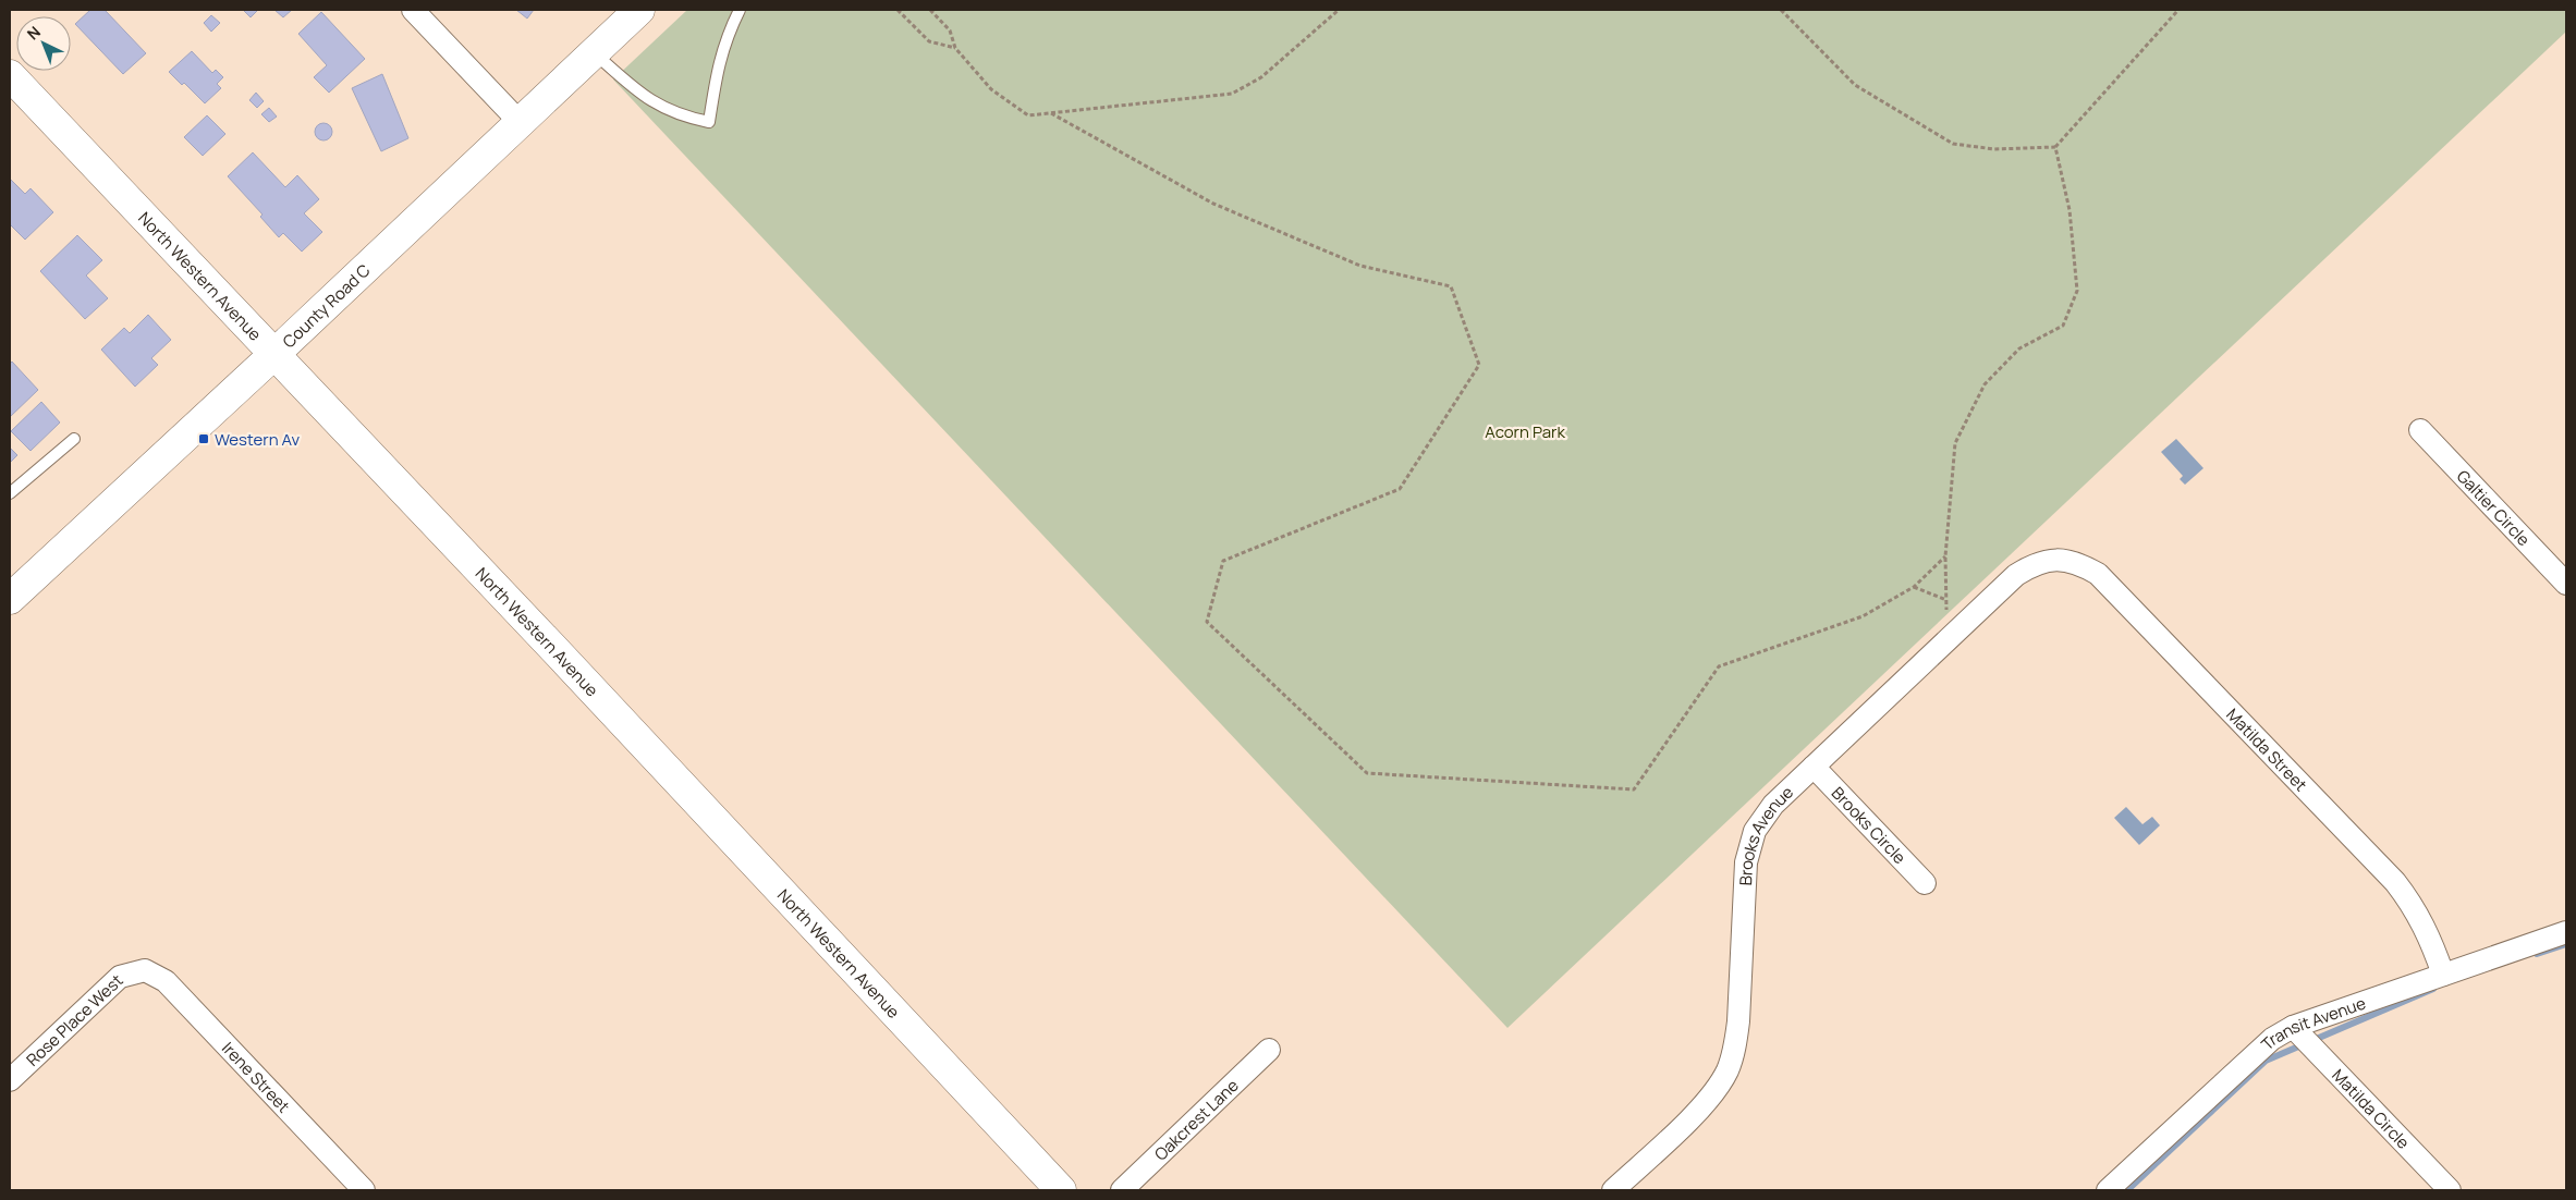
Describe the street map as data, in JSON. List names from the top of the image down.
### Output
{
  "streets": {
    "street": [
      "North Western Avenue",
      "County Road C",
      "Galtier Circle",
      "Matilda Street",
      "Brooks Circle",
      "Brooks Avenue",
      "Rose Place West",
      "Transit Avenue",
      "Irene Street",
      "Matilda Circle",
      "Oakcrest Lane"
    ]
  },
  "crossings": [
    ["North Western Avenue", "County Road C"],
    ["Matilda Street", "Brooks Avenue"],
    ["Matilda Street", "Transit Avenue"],
    ["Brooks Circle", "Brooks Avenue"],
    ["Rose Place West", "Irene Street"],
    ["Transit Avenue", "Matilda Circle"]
  ],
  "parks": ["Acorn Park"],
  "places": {
    "transit": ["Western Av"]
  },
  "north": "top left"
}
